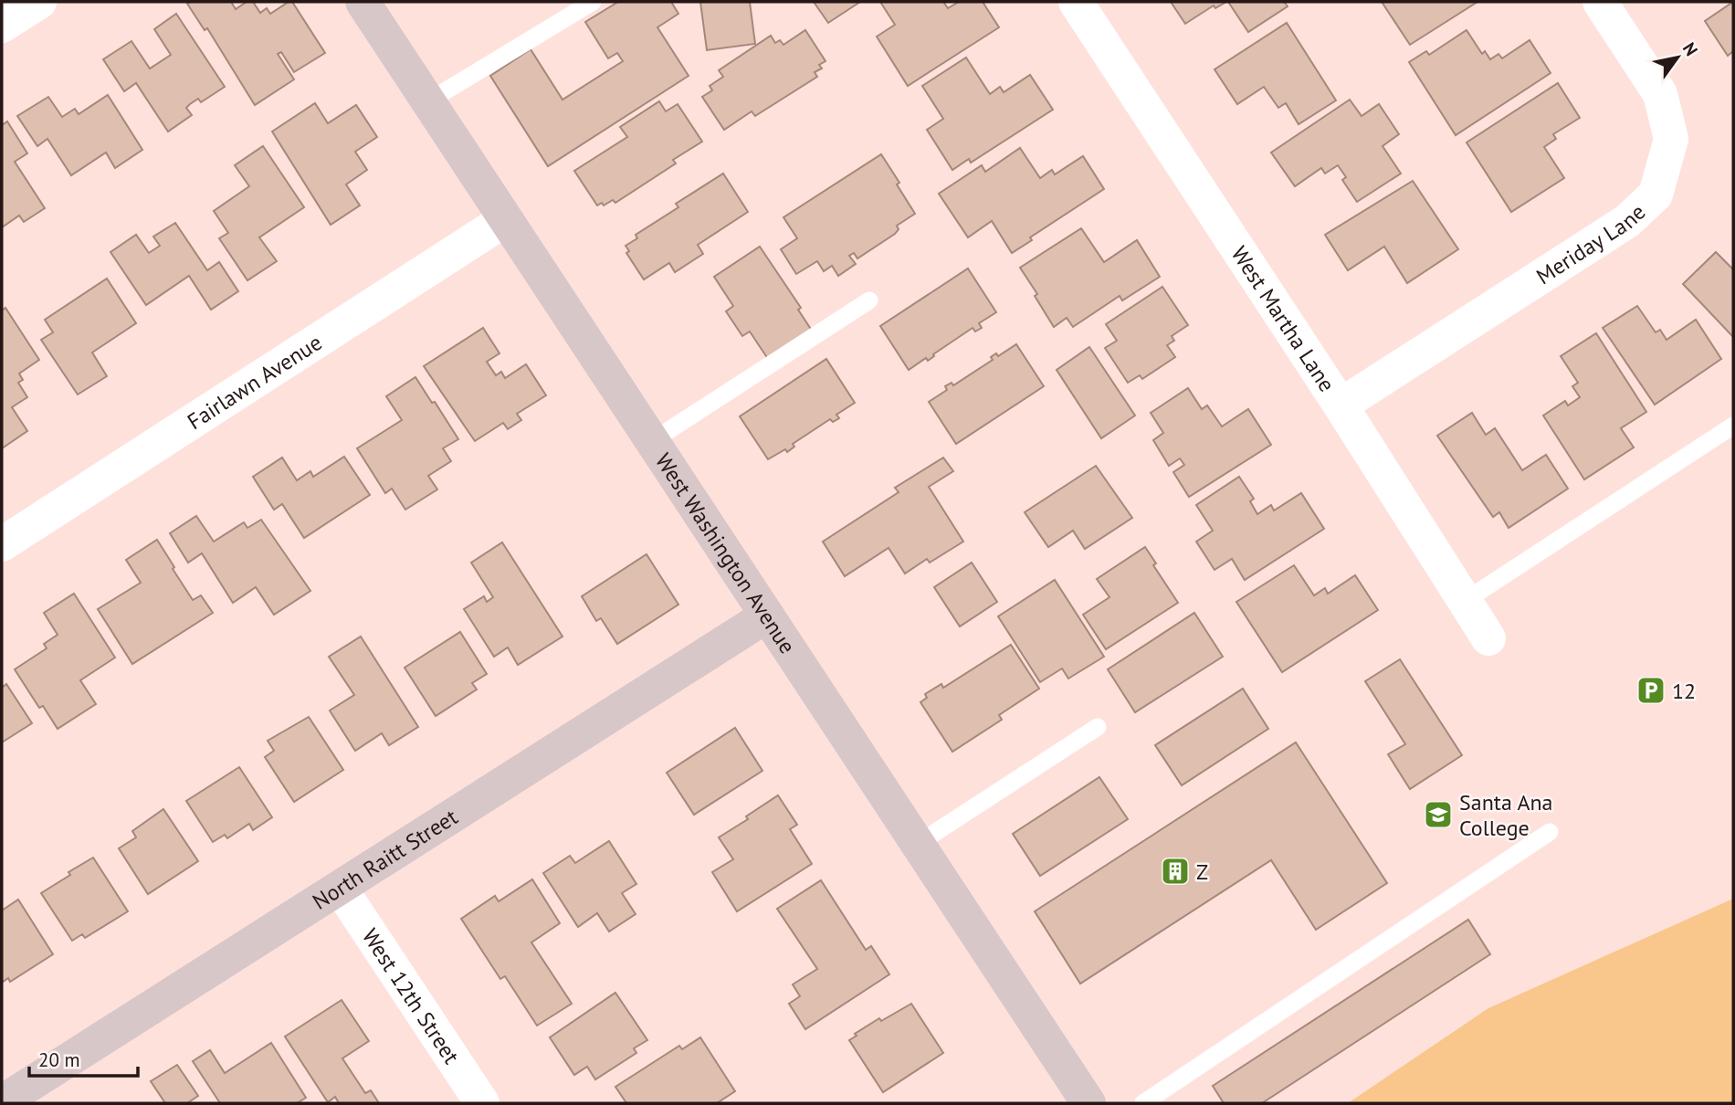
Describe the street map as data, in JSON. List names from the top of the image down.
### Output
{
  "streets": {
    "street": [
      "Meriday Lane",
      "West Martha Lane",
      "Fairlawn Avenue",
      "West Washington Avenue",
      "North Raitt Street",
      "West 12th Street"
    ]
  },
  "crossings": [
    ["Meriday Lane", "West Martha Lane"],
    ["Fairlawn Avenue", "West Washington Avenue"],
    ["West Washington Avenue", "North Raitt Street"],
    ["North Raitt Street", "West 12th Street"]
  ],
  "places": {
    "parking": ["12"],
    "school or university": ["Santa Ana College"],
    "building": ["Z"]
  },
  "scale_bar": "20 m",
  "north": "top right"
}
